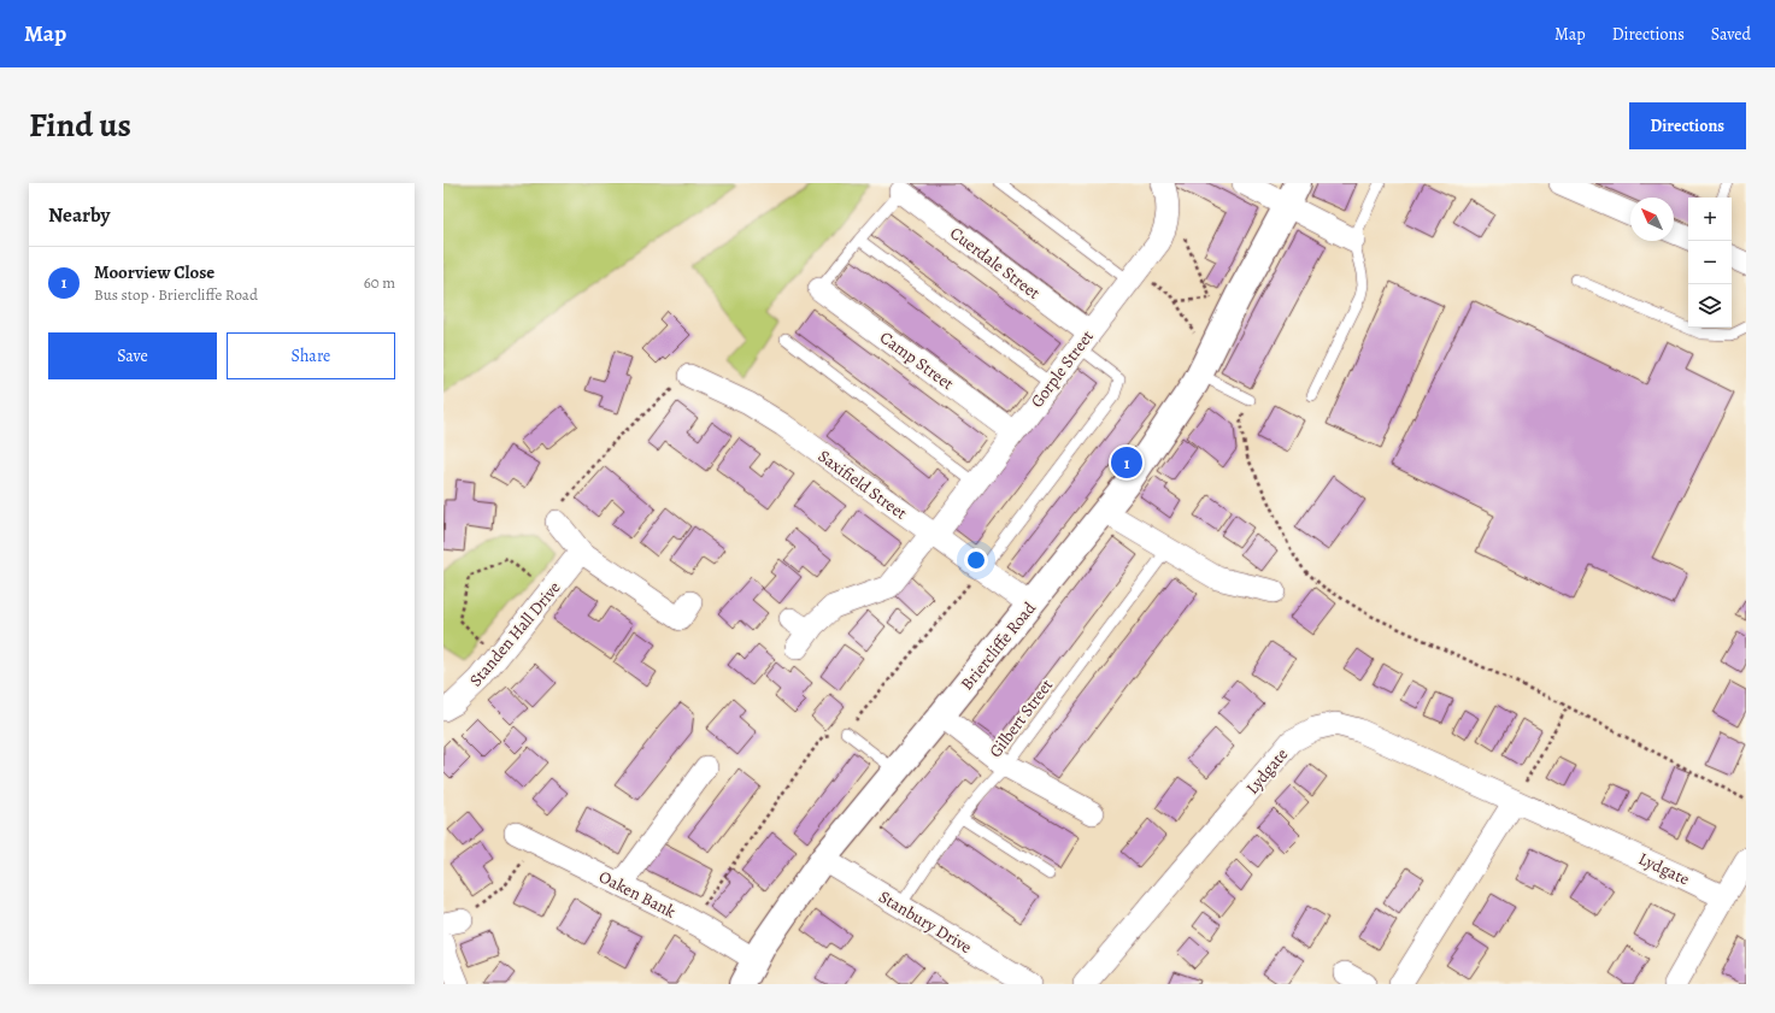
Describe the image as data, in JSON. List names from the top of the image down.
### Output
{
  "streets": {
    "street": [
      "Cuerdale Street",
      "Camp Street",
      "Gorple Street",
      "Saxifield Street",
      "Standen Hall Drive",
      "Briercliffe Road",
      "Lydgate",
      "Oaken Bank",
      "Stanbury Drive"
    ],
    "lane": ["Gilbert Street"]
  },
  "crossings": [
    ["Cuerdale Street", "Gorple Street"],
    ["Camp Street", "Gorple Street"],
    ["Gorple Street", "Saxifield Street"],
    ["Saxifield Street", "Briercliffe Road"],
    ["Briercliffe Road", "Oaken Bank"],
    ["Briercliffe Road", "Stanbury Drive"],
    ["Gilbert Street", "Stanbury Drive"]
  ],
  "north": "top left",
  "page": {
    "header": "Map",
    "nav": ["Map", "Directions", "Saved"],
    "title": "Find us",
    "buttons": [
      "Directions",
      ["Save", "Share"]
    ],
    "heading": "Nearby",
    "map_buttons": ["+", "−"],
    "list": [
      {
        "mark": "1",
        "name": "Moorview Close",
        "note": "Bus stop · Briercliffe Road",
        "value": "60 m"
      }
    ],
    "pins": "1"
  }
}
